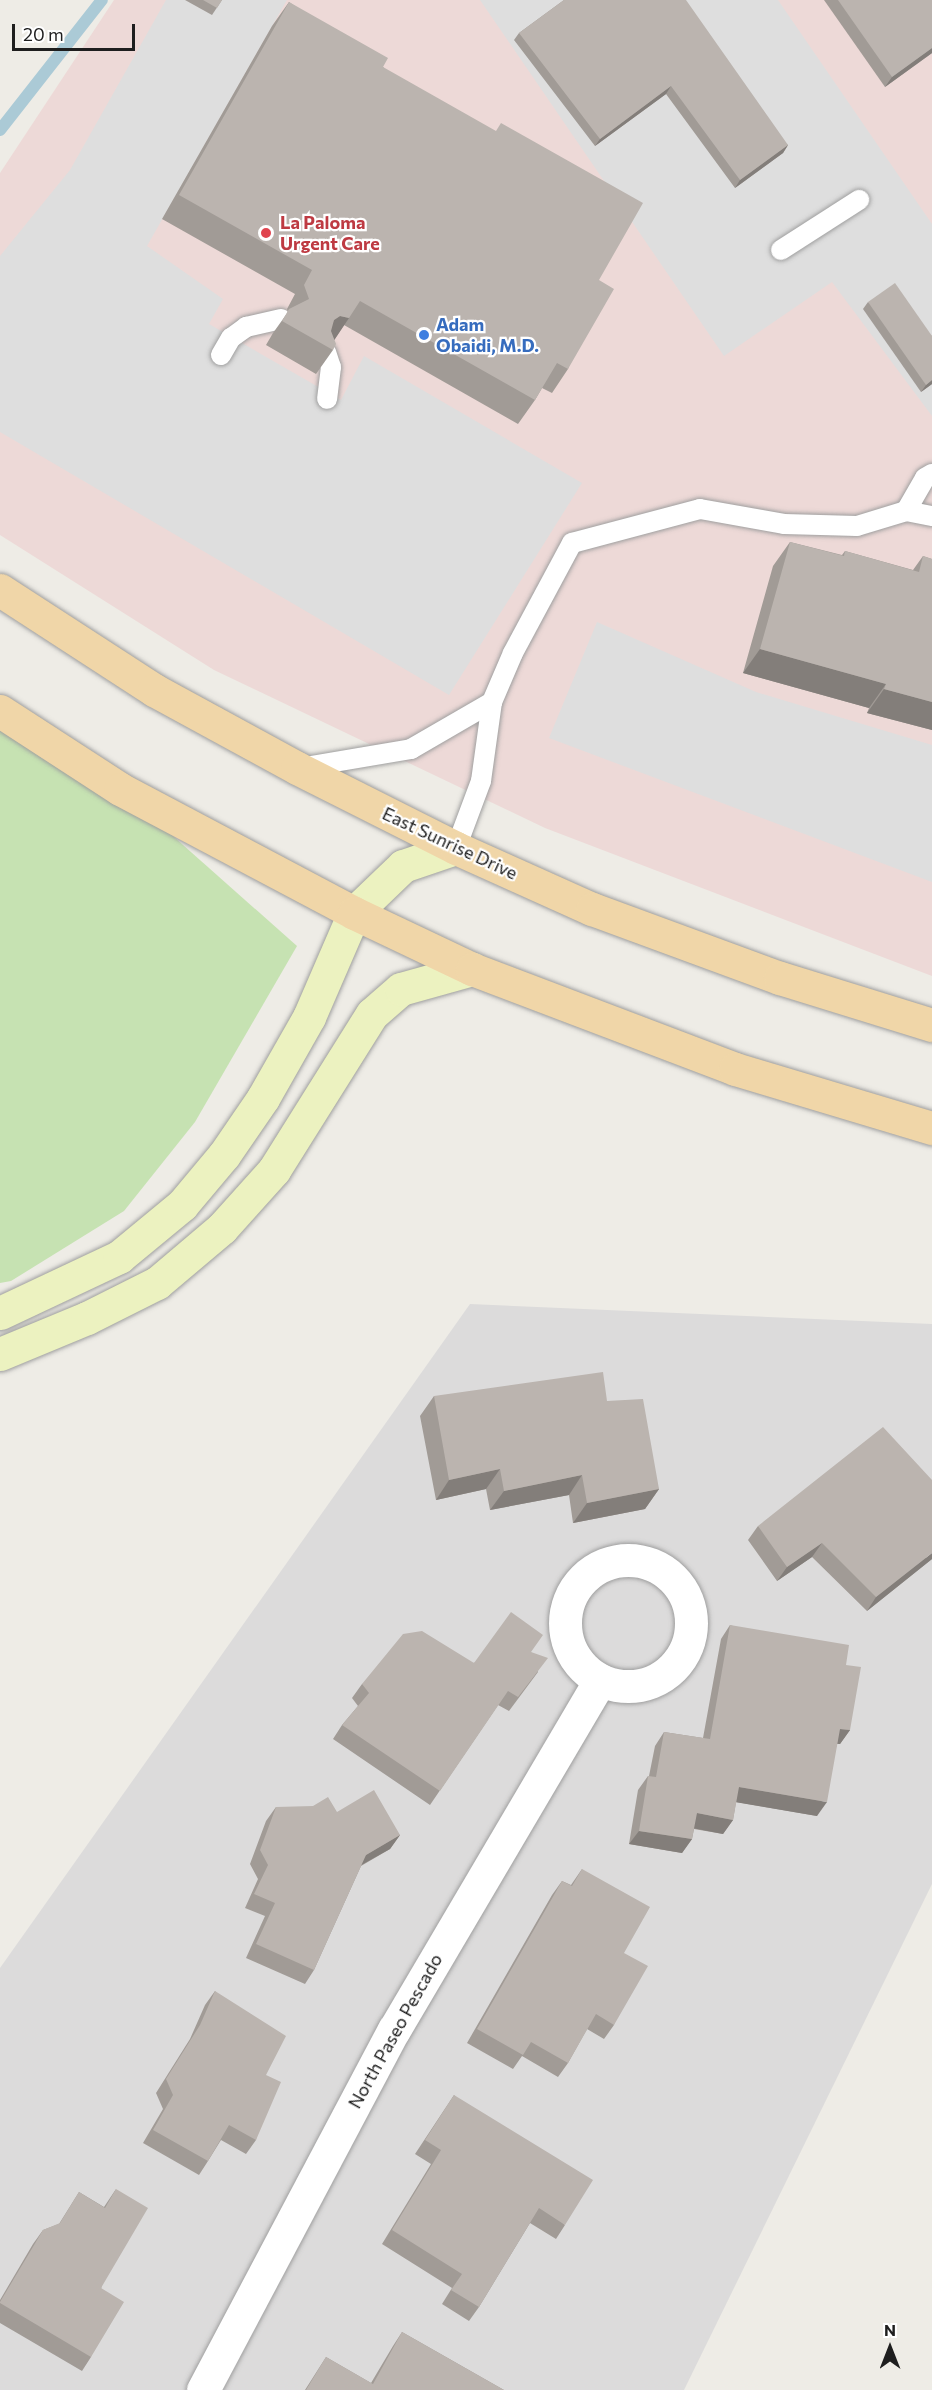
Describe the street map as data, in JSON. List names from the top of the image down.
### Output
{
  "streets": {
    "main road": ["East Sunrise Drive"],
    "street": ["North Paseo Pescado"]
  },
  "places": ["La Paloma Urgent Care", "Adam Obaidi, M.D."],
  "scale_bar": "20 m",
  "north": "top"
}
